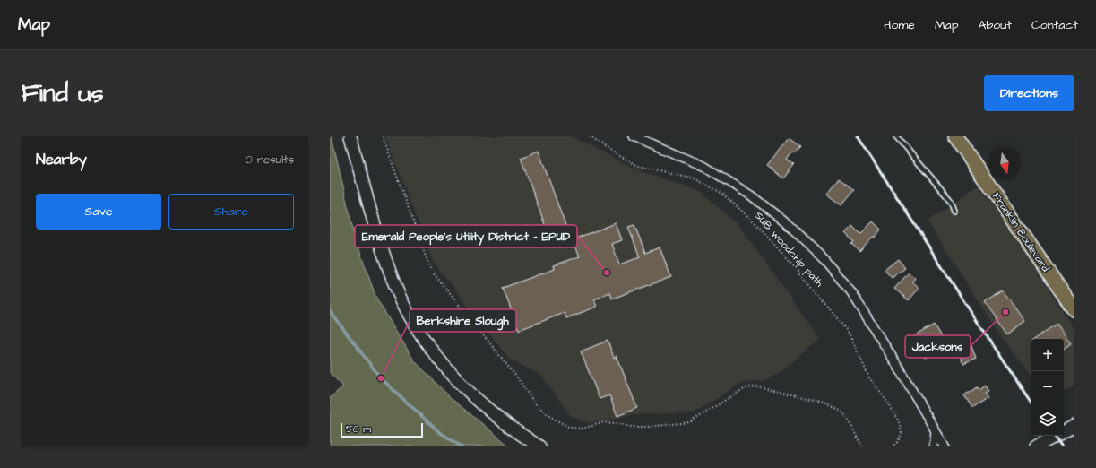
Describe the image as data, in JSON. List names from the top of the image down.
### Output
{
  "streets": {
    "main road": ["Franklin Boulevard"],
    "path": ["SUB woodchip path"]
  },
  "places": ["Emerald People's Utility District - EPUD", "Jacksons", "Berkshire Slough"],
  "scale_bar": "50 m",
  "north": "bottom",
  "page": {
    "header": "Map",
    "nav": [
      "Home",
      "Map",
      "About",
      "Contact"
    ],
    "buttons": [
      "Directions",
      ["Save", "Share"]
    ],
    "title": "Find us",
    "heading": ["Nearby", "0 results"],
    "map_buttons": ["+", "−"],
    "scale": "50 m"
  }
}
